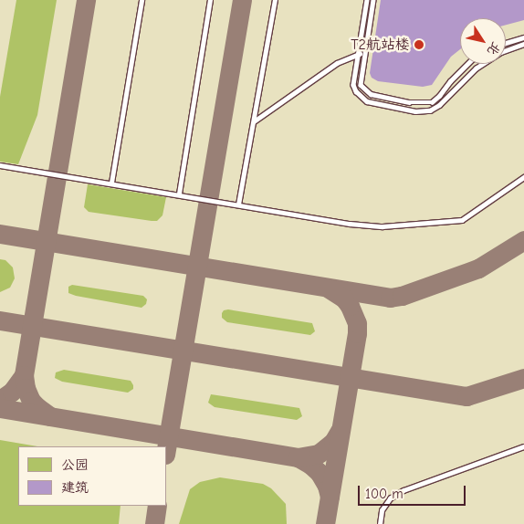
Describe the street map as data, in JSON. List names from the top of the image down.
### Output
{
  "places": ["T2航站楼"],
  "legend": ["公园", "建筑"],
  "scale_bar": "100 m",
  "north": "bottom right"
}
